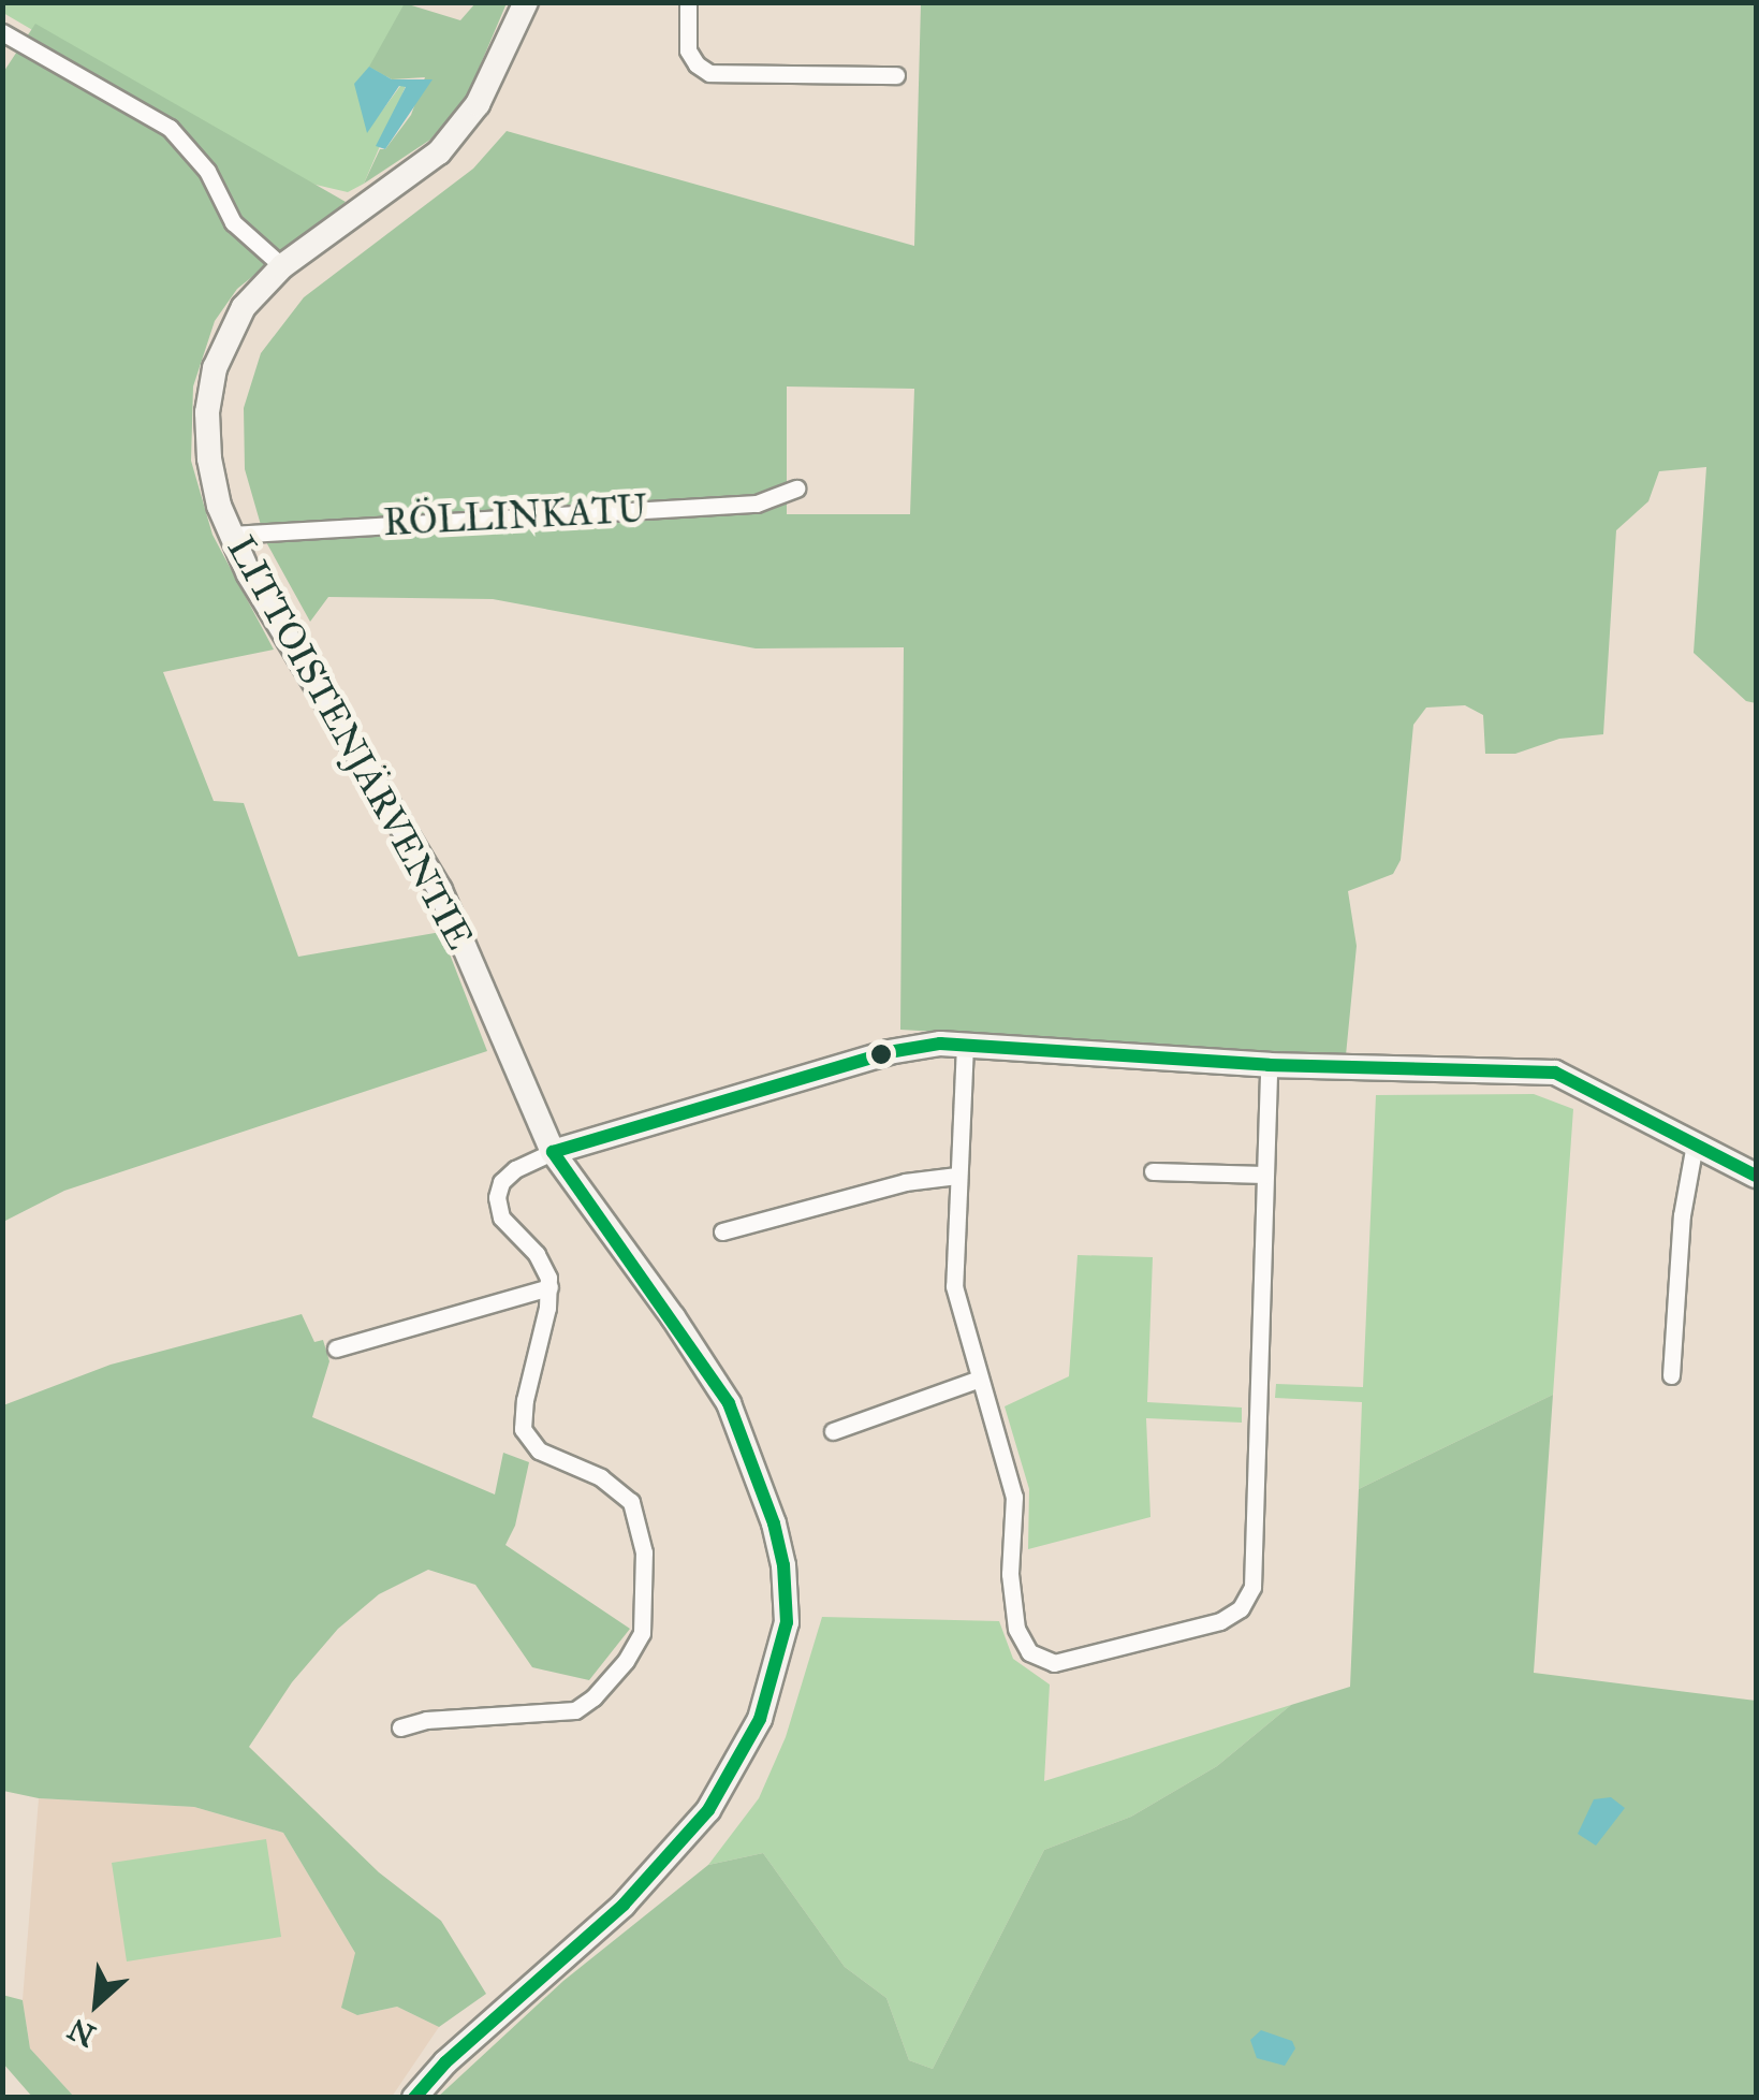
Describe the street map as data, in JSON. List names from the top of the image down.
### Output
{
  "streets": {
    "street": ["RÖLLINKATU", "LITTOISTENJÄRVENTIE"]
  },
  "crossings": [
    ["RÖLLINKATU", "LITTOISTENJÄRVENTIE"]
  ],
  "north": "bottom left"
}
